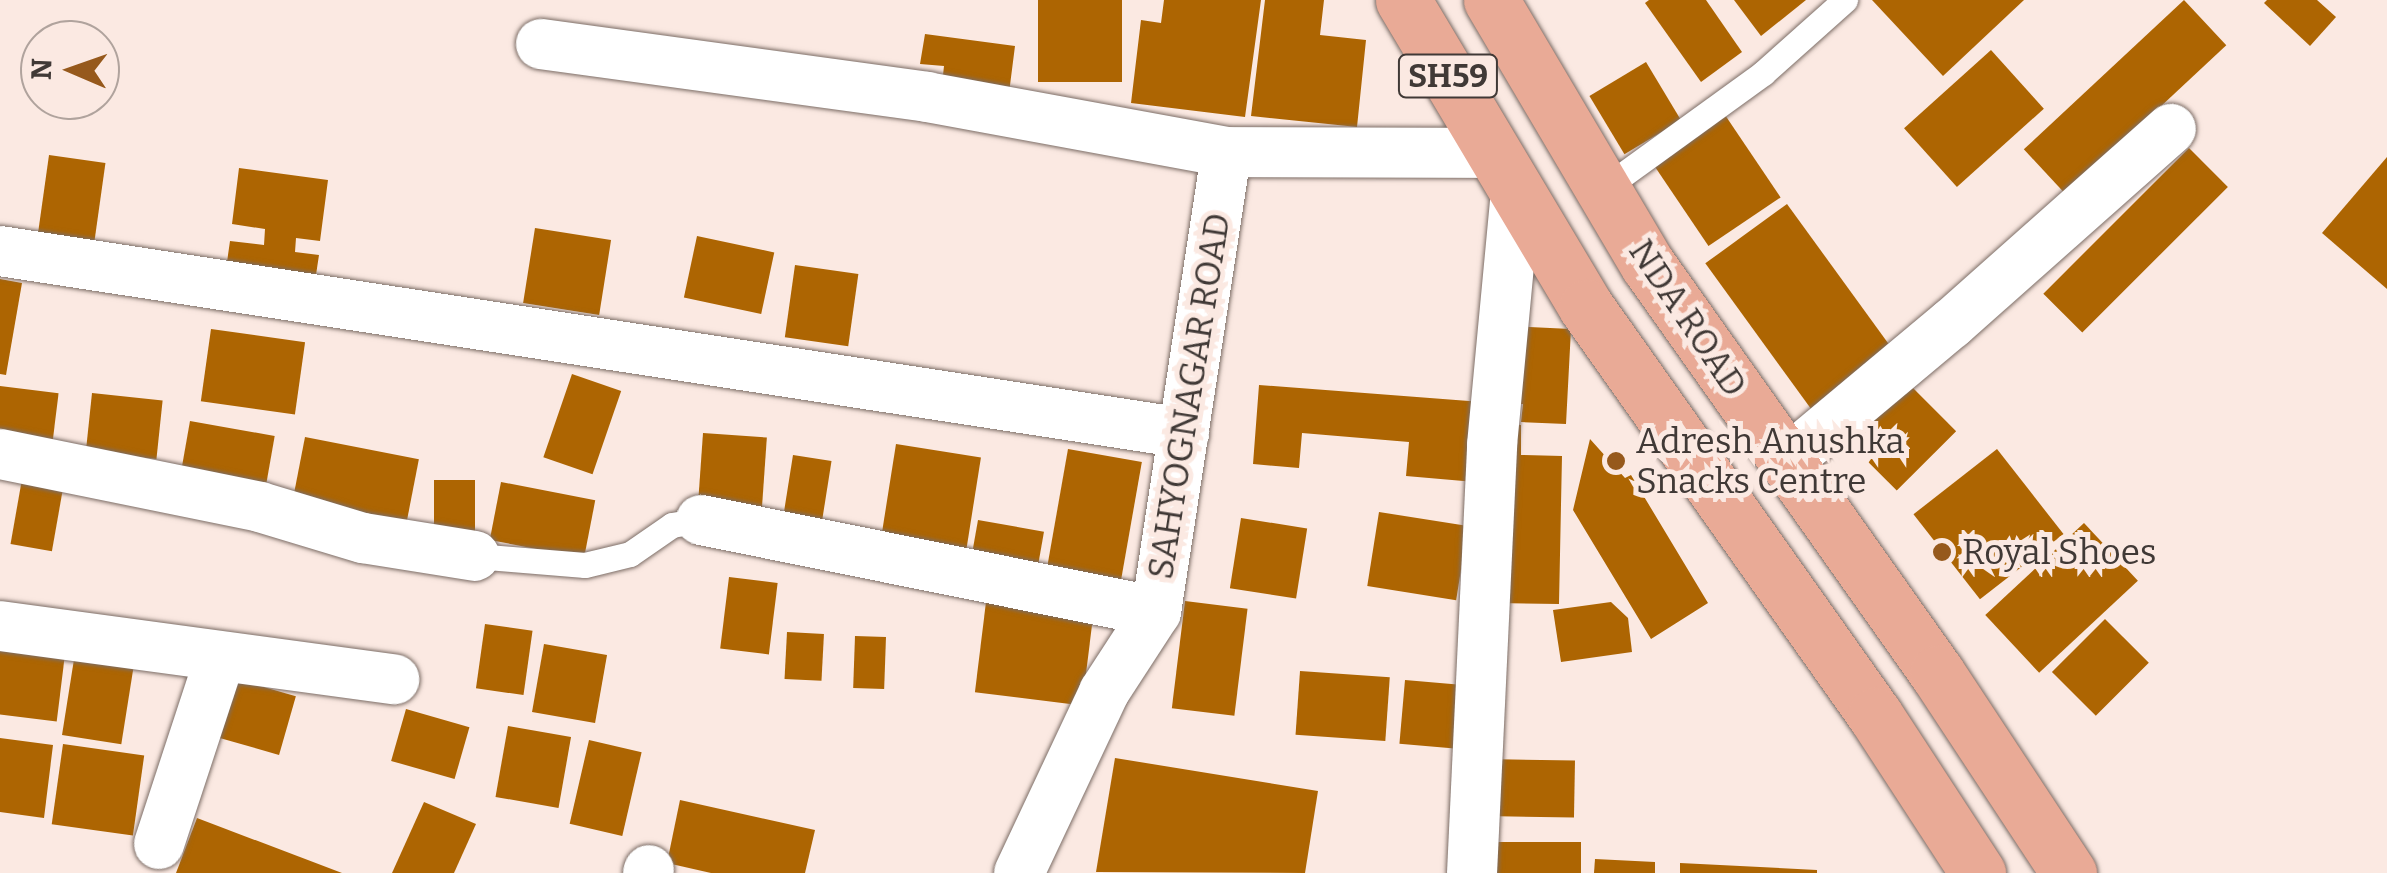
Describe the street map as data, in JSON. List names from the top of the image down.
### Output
{
  "streets": {
    "main road": ["SH59", "NDA ROAD"],
    "street": ["SAHYOGNAGAR ROAD"]
  },
  "places": ["Adresh Anushka Snacks Centre", "Royal Shoes"],
  "north": "left"
}
